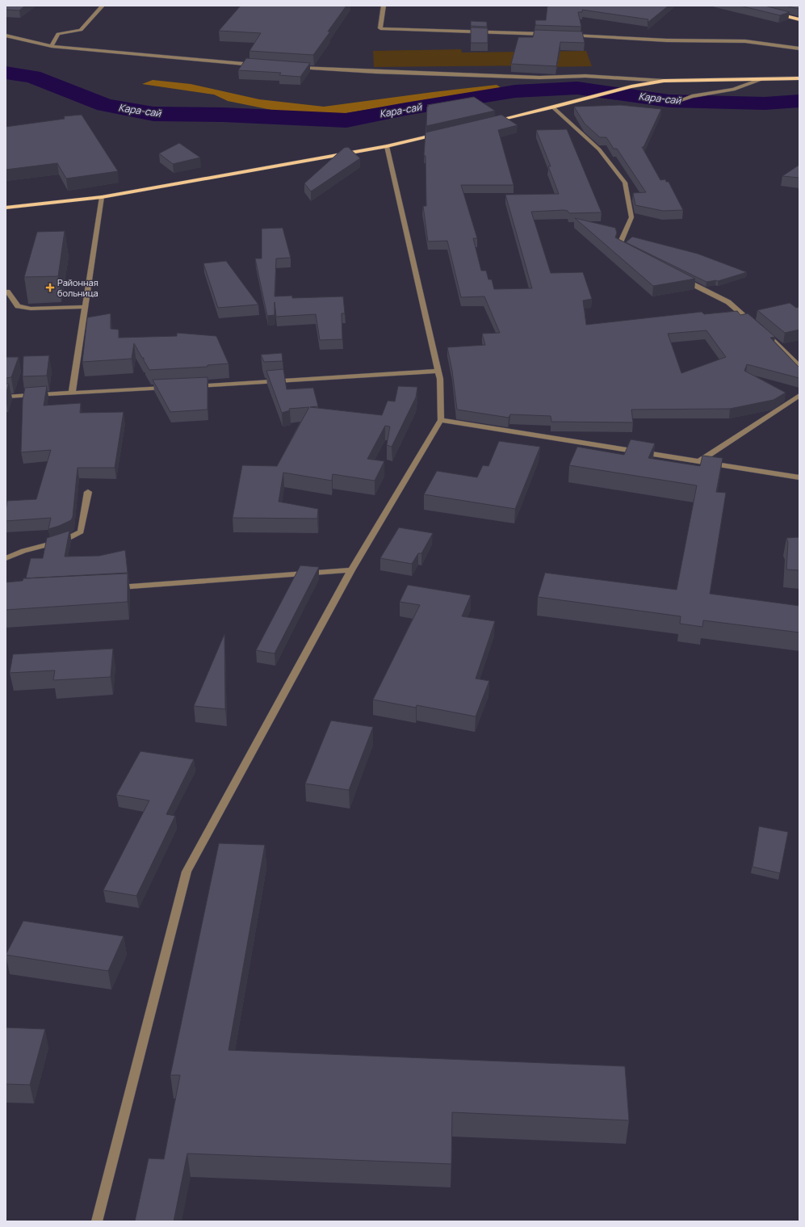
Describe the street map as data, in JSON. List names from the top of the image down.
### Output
{
  "water": ["Кара-сай"],
  "places": {
    "health": ["Районная больница"]
  }
}
